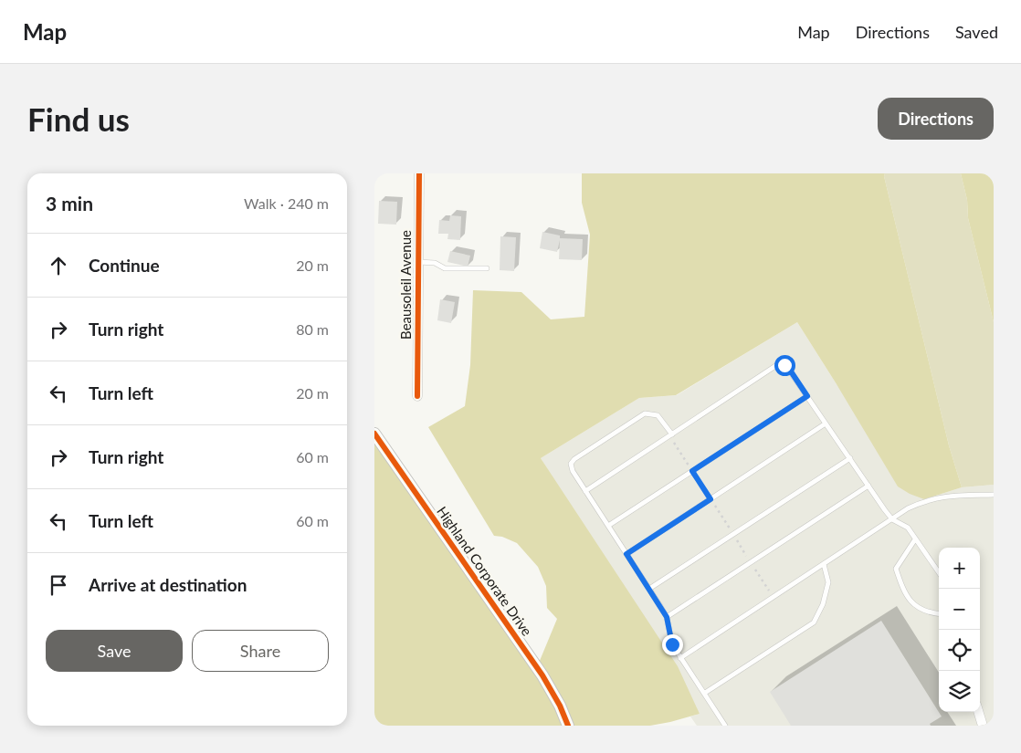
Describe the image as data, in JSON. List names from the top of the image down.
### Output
{
  "streets": {
    "street": ["Beausoleil Avenue", "Highland Corporate Drive"]
  },
  "page": {
    "header": "Map",
    "nav": ["Map", "Directions", "Saved"],
    "buttons": [
      "Directions",
      ["Save", "Share"]
    ],
    "title": "Find us",
    "heading": ["3 min", "Walk · 240 m"],
    "list": [
      ["Continue", "20 m"],
      ["Turn right", "80 m"],
      ["Turn left", "20 m"],
      ["Turn right", "60 m"],
      ["Turn left", "60 m"],
      "Arrive at destination"
    ],
    "map_buttons": ["+", "−"]
  }
}
